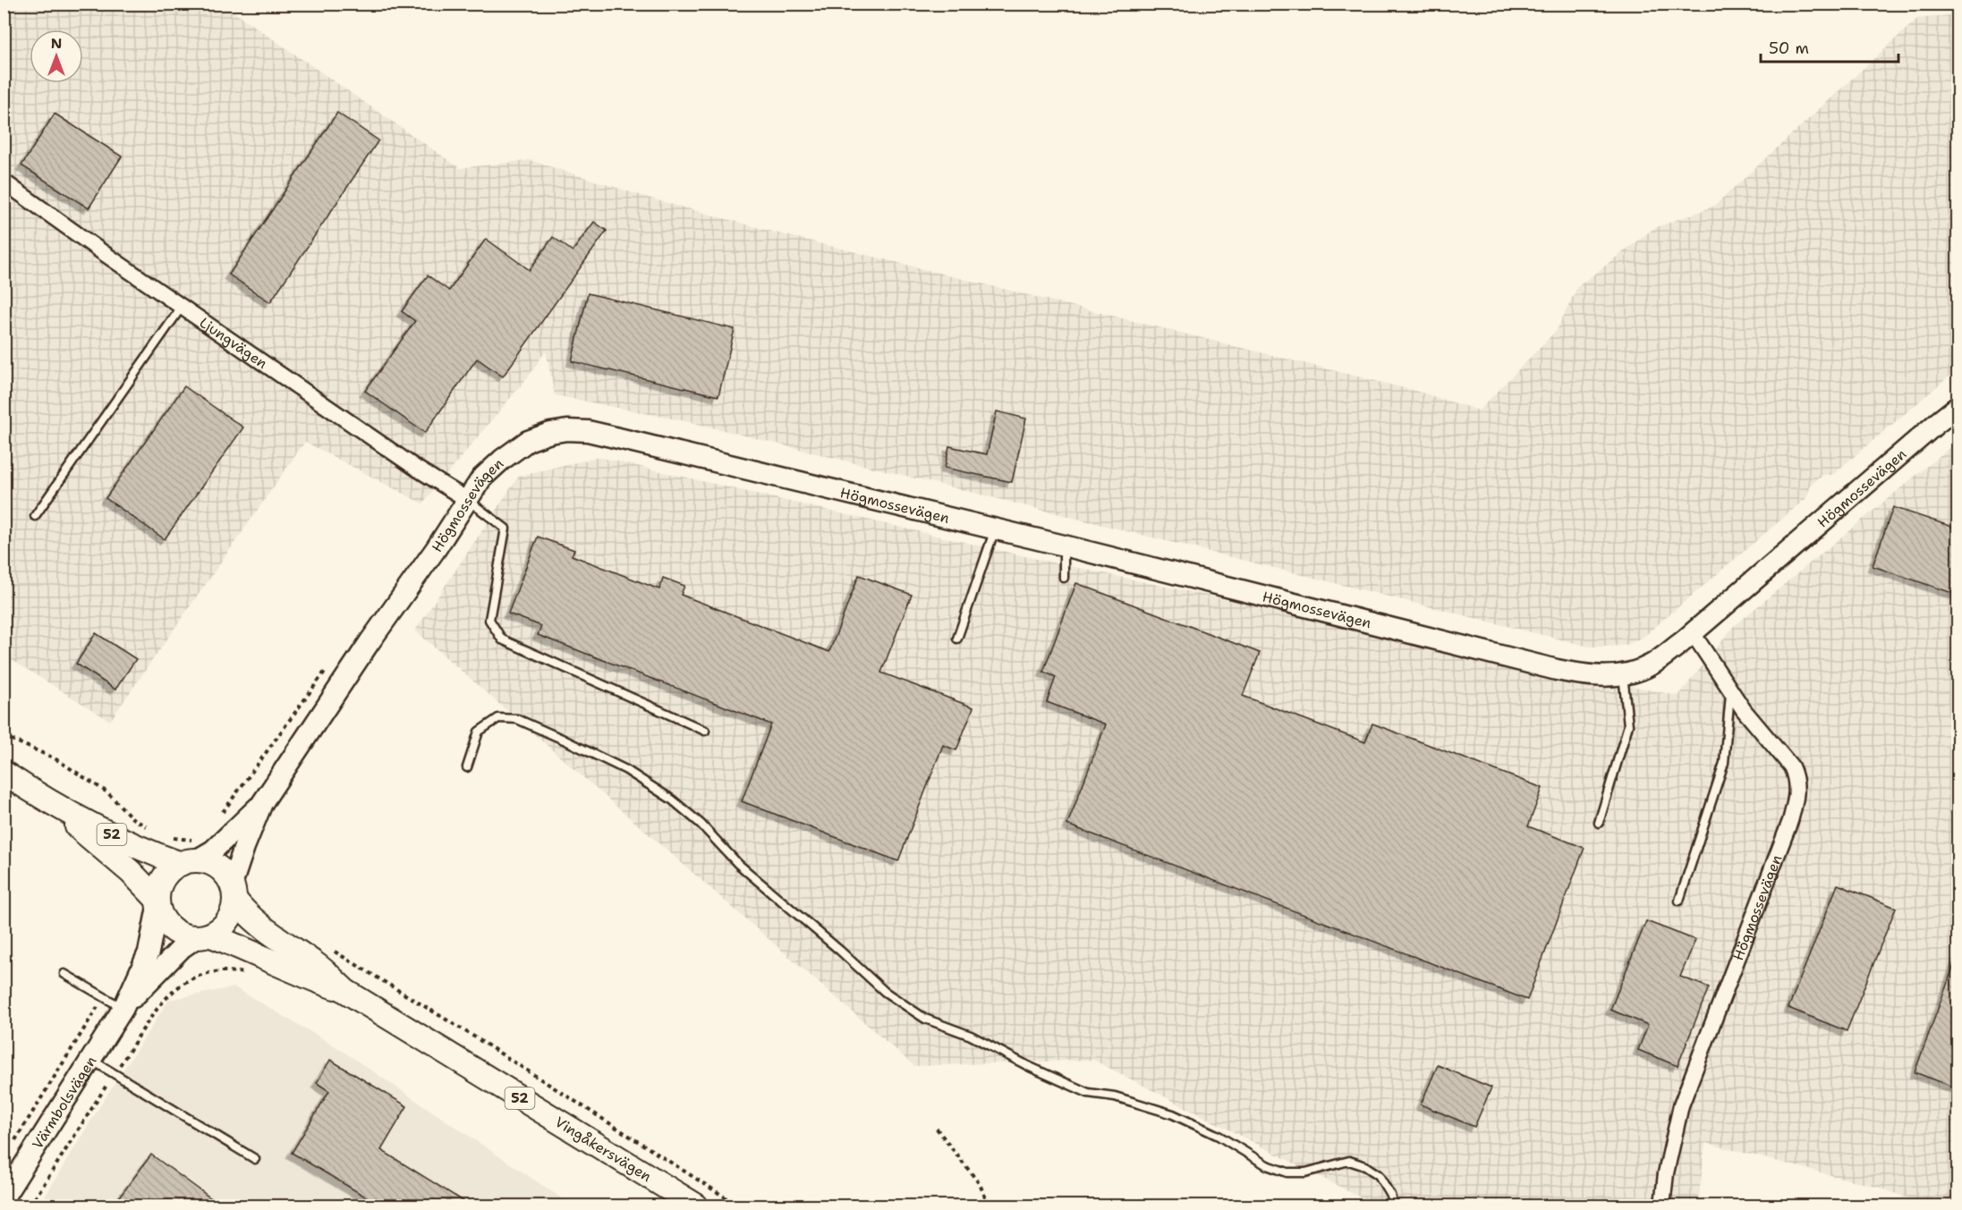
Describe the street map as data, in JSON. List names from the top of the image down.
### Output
{
  "streets": {
    "main road": ["52", "Vingåkersvägen"],
    "street": ["Ljungvägen", "Högmossevägen", "Värmbolsvägen"]
  },
  "crossings": [
    ["Ljungvägen", "Högmossevägen"],
    ["Högmossevägen", "Värmbolsvägen"],
    ["Högmossevägen", "Vingåkersvägen"],
    ["Värmbolsvägen", "Vingåkersvägen"]
  ],
  "scale_bar": "50 m",
  "north": "top"
}
